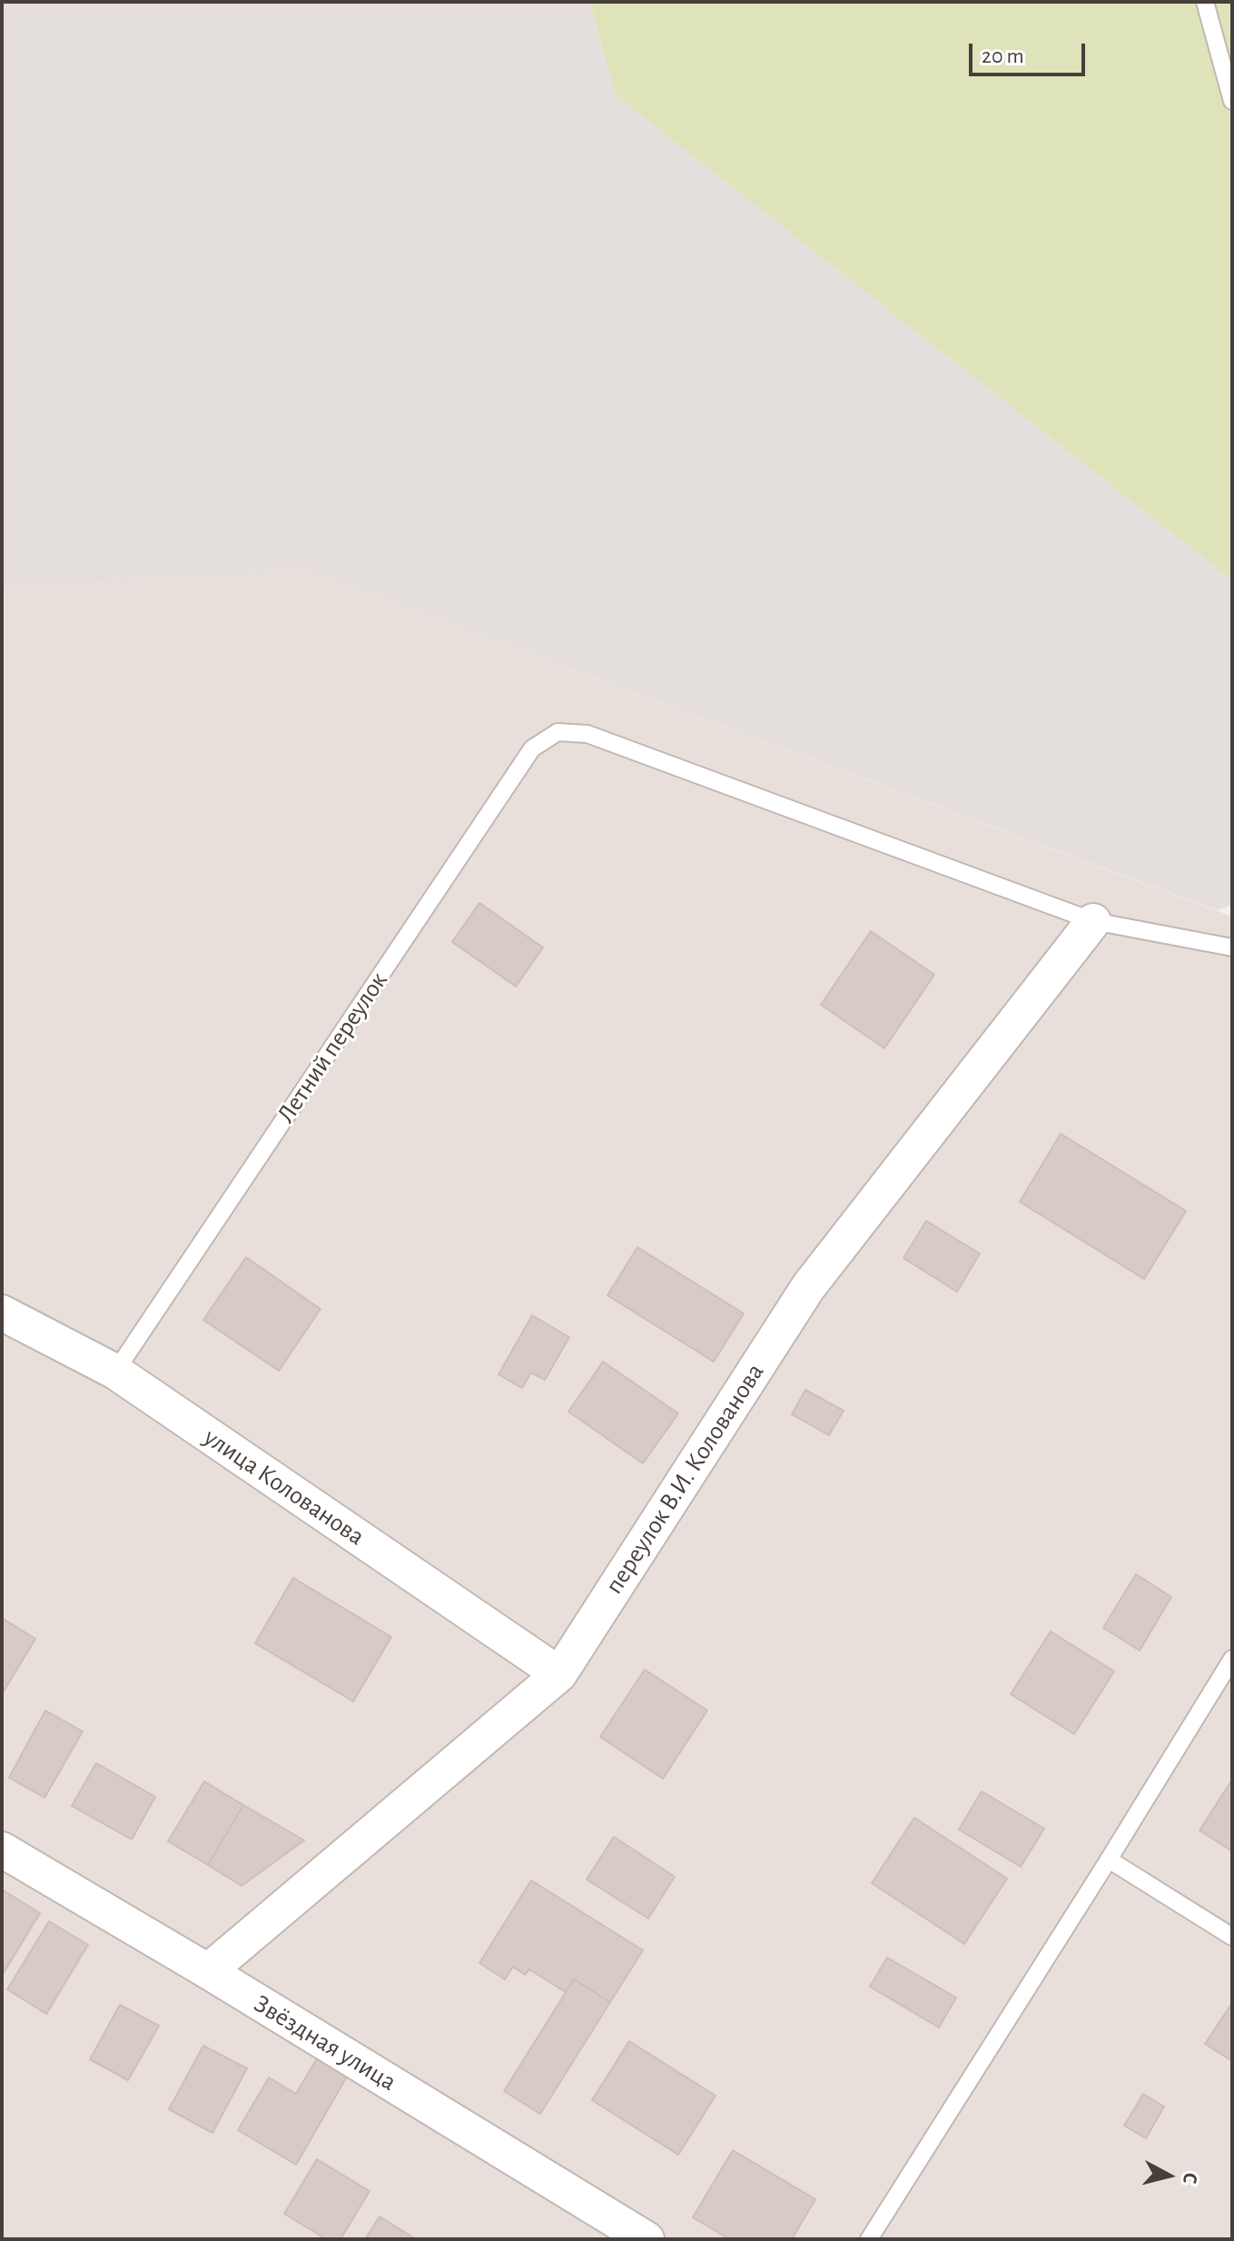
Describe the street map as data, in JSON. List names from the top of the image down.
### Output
{
  "streets": {
    "street": ["переулок В.И. Колованова", "улица Колованова", "Звёздная улица"],
    "lane": ["Летний переулок"]
  },
  "crossings": [
    ["Летний переулок", "переулок В.И. Колованова"],
    ["Летний переулок", "улица Колованова"],
    ["переулок В.И. Колованова", "улица Колованова"],
    ["переулок В.И. Колованова", "Звёздная улица"]
  ],
  "scale_bar": "20 m",
  "north": "right"
}
